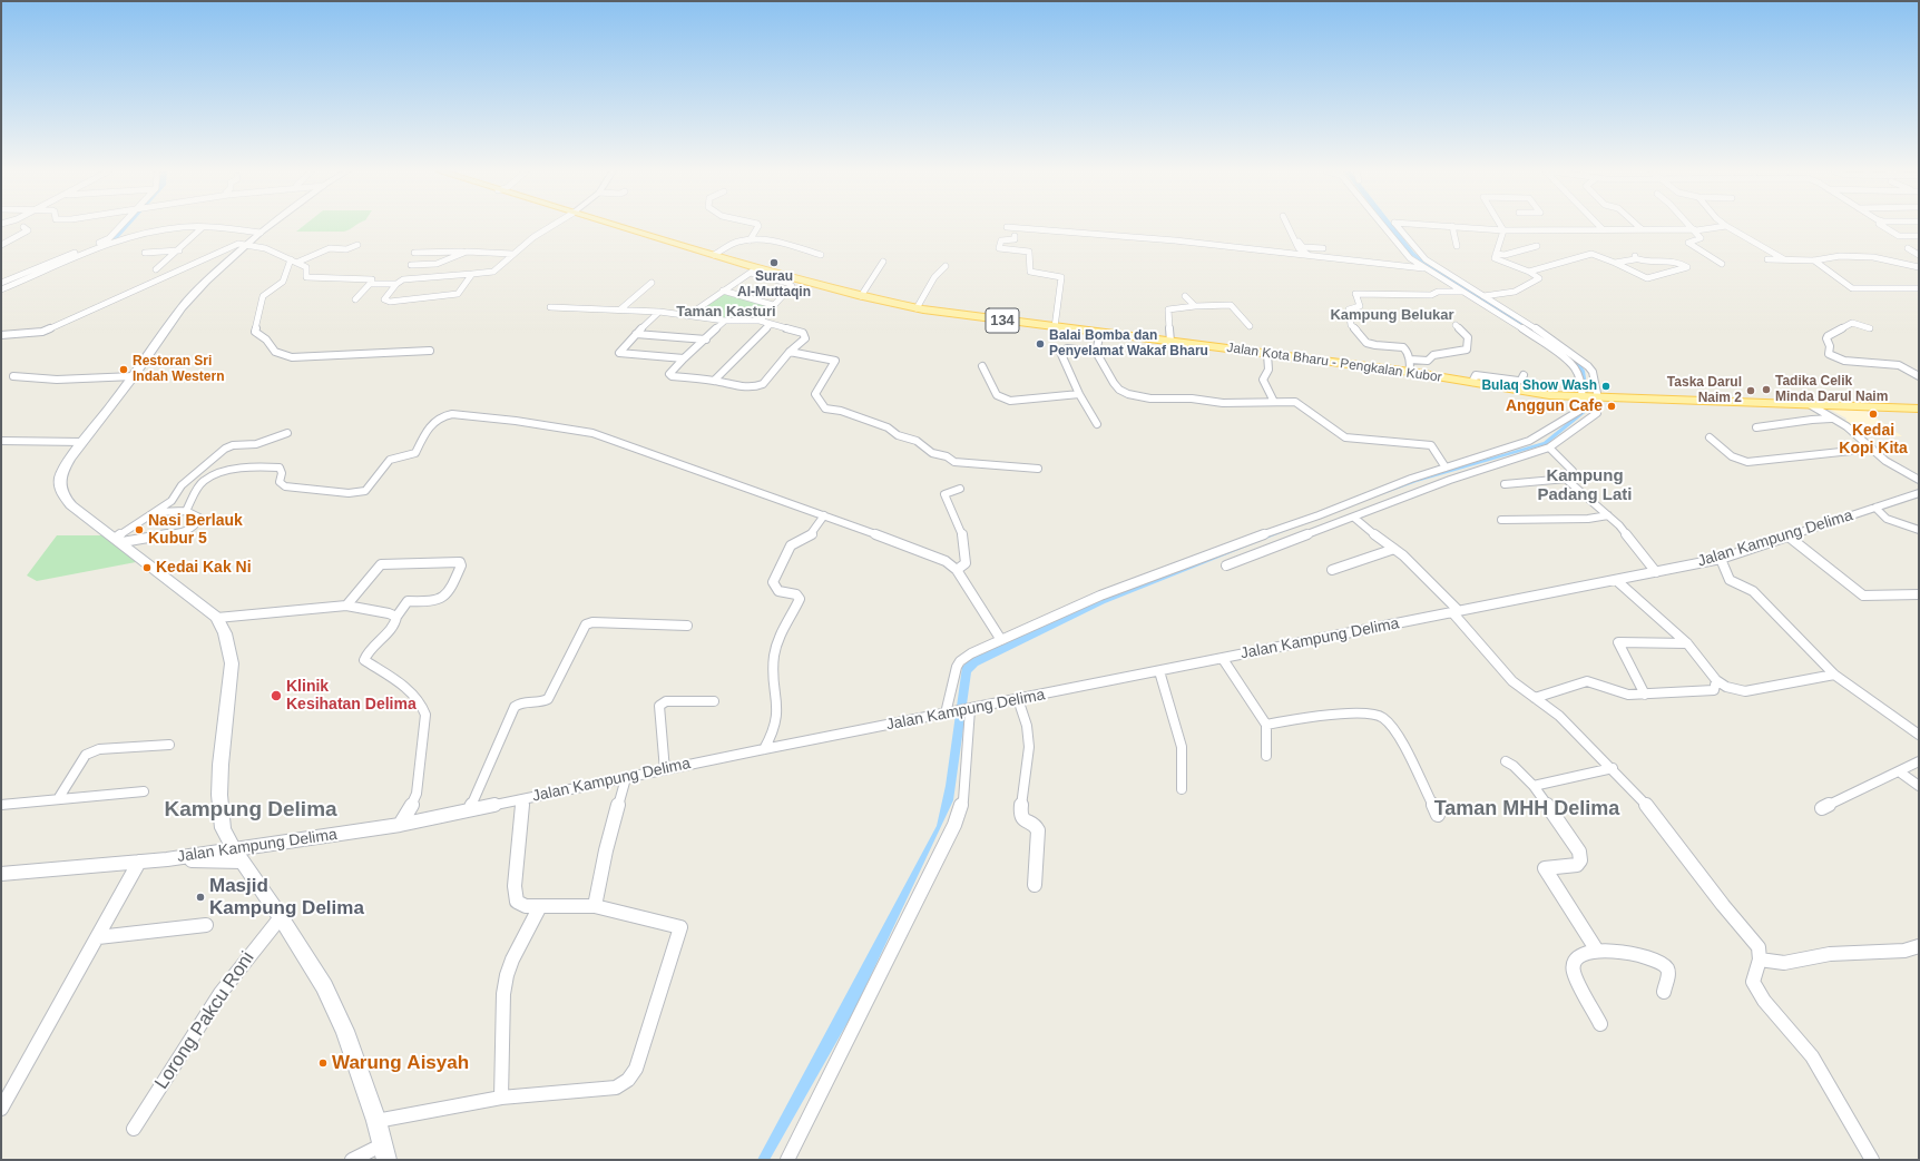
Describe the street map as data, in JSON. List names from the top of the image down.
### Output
{
  "streets": {
    "main road": ["134", "Jalan Kota Bharu - Pengkalan Kubor"],
    "street": ["Jalan Kampung Delima", "Lorong Pakcu Roni"]
  },
  "crossings": [
    ["134", "Jalan Kota Bharu - Pengkalan Kubor"]
  ],
  "districts": [
    "Taman Kasturi",
    "Kampung Belukar",
    "Kampung Padang Lati",
    "Taman MHH Delima",
    "Kampung Delima"
  ],
  "places": [
    "Surau Al-Muttaqin",
    "Balai Bomba dan Penyelamat Wakaf Bharu",
    "Restoran Sri Indah Western",
    "Bulaq Show Wash",
    "Tadika Celik Minda Darul Naim",
    "Taska Darul Naim 2",
    "Anggun Cafe",
    "Kedai Kopi Kita",
    "Nasi Berlauk Kubur 5",
    "Kedai Kak Ni",
    "Klinik Kesihatan Delima",
    "Masjid Kampung Delima",
    "Warung Aisyah"
  ]
}
